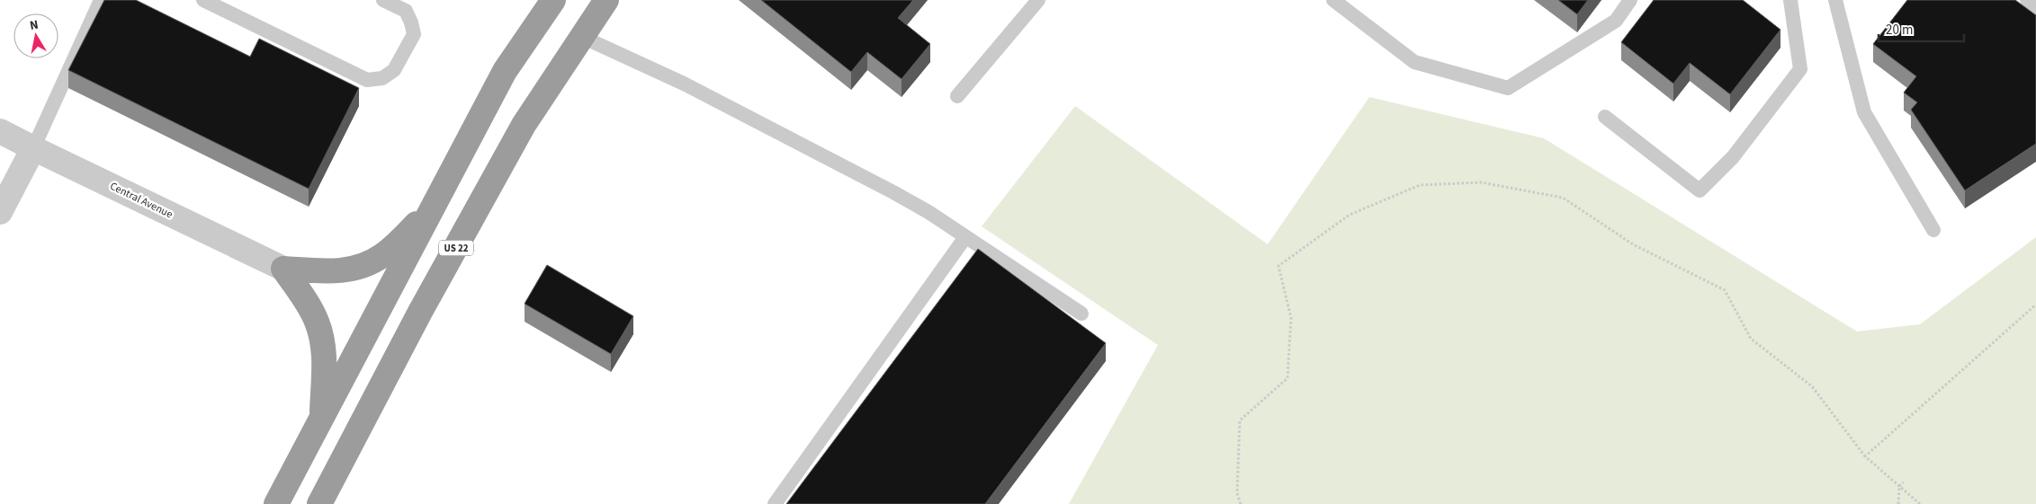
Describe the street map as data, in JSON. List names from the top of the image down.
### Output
{
  "streets": {
    "highway": ["US 22"],
    "street": ["Central Avenue"]
  },
  "scale_bar": "20 m",
  "north": "top"
}
